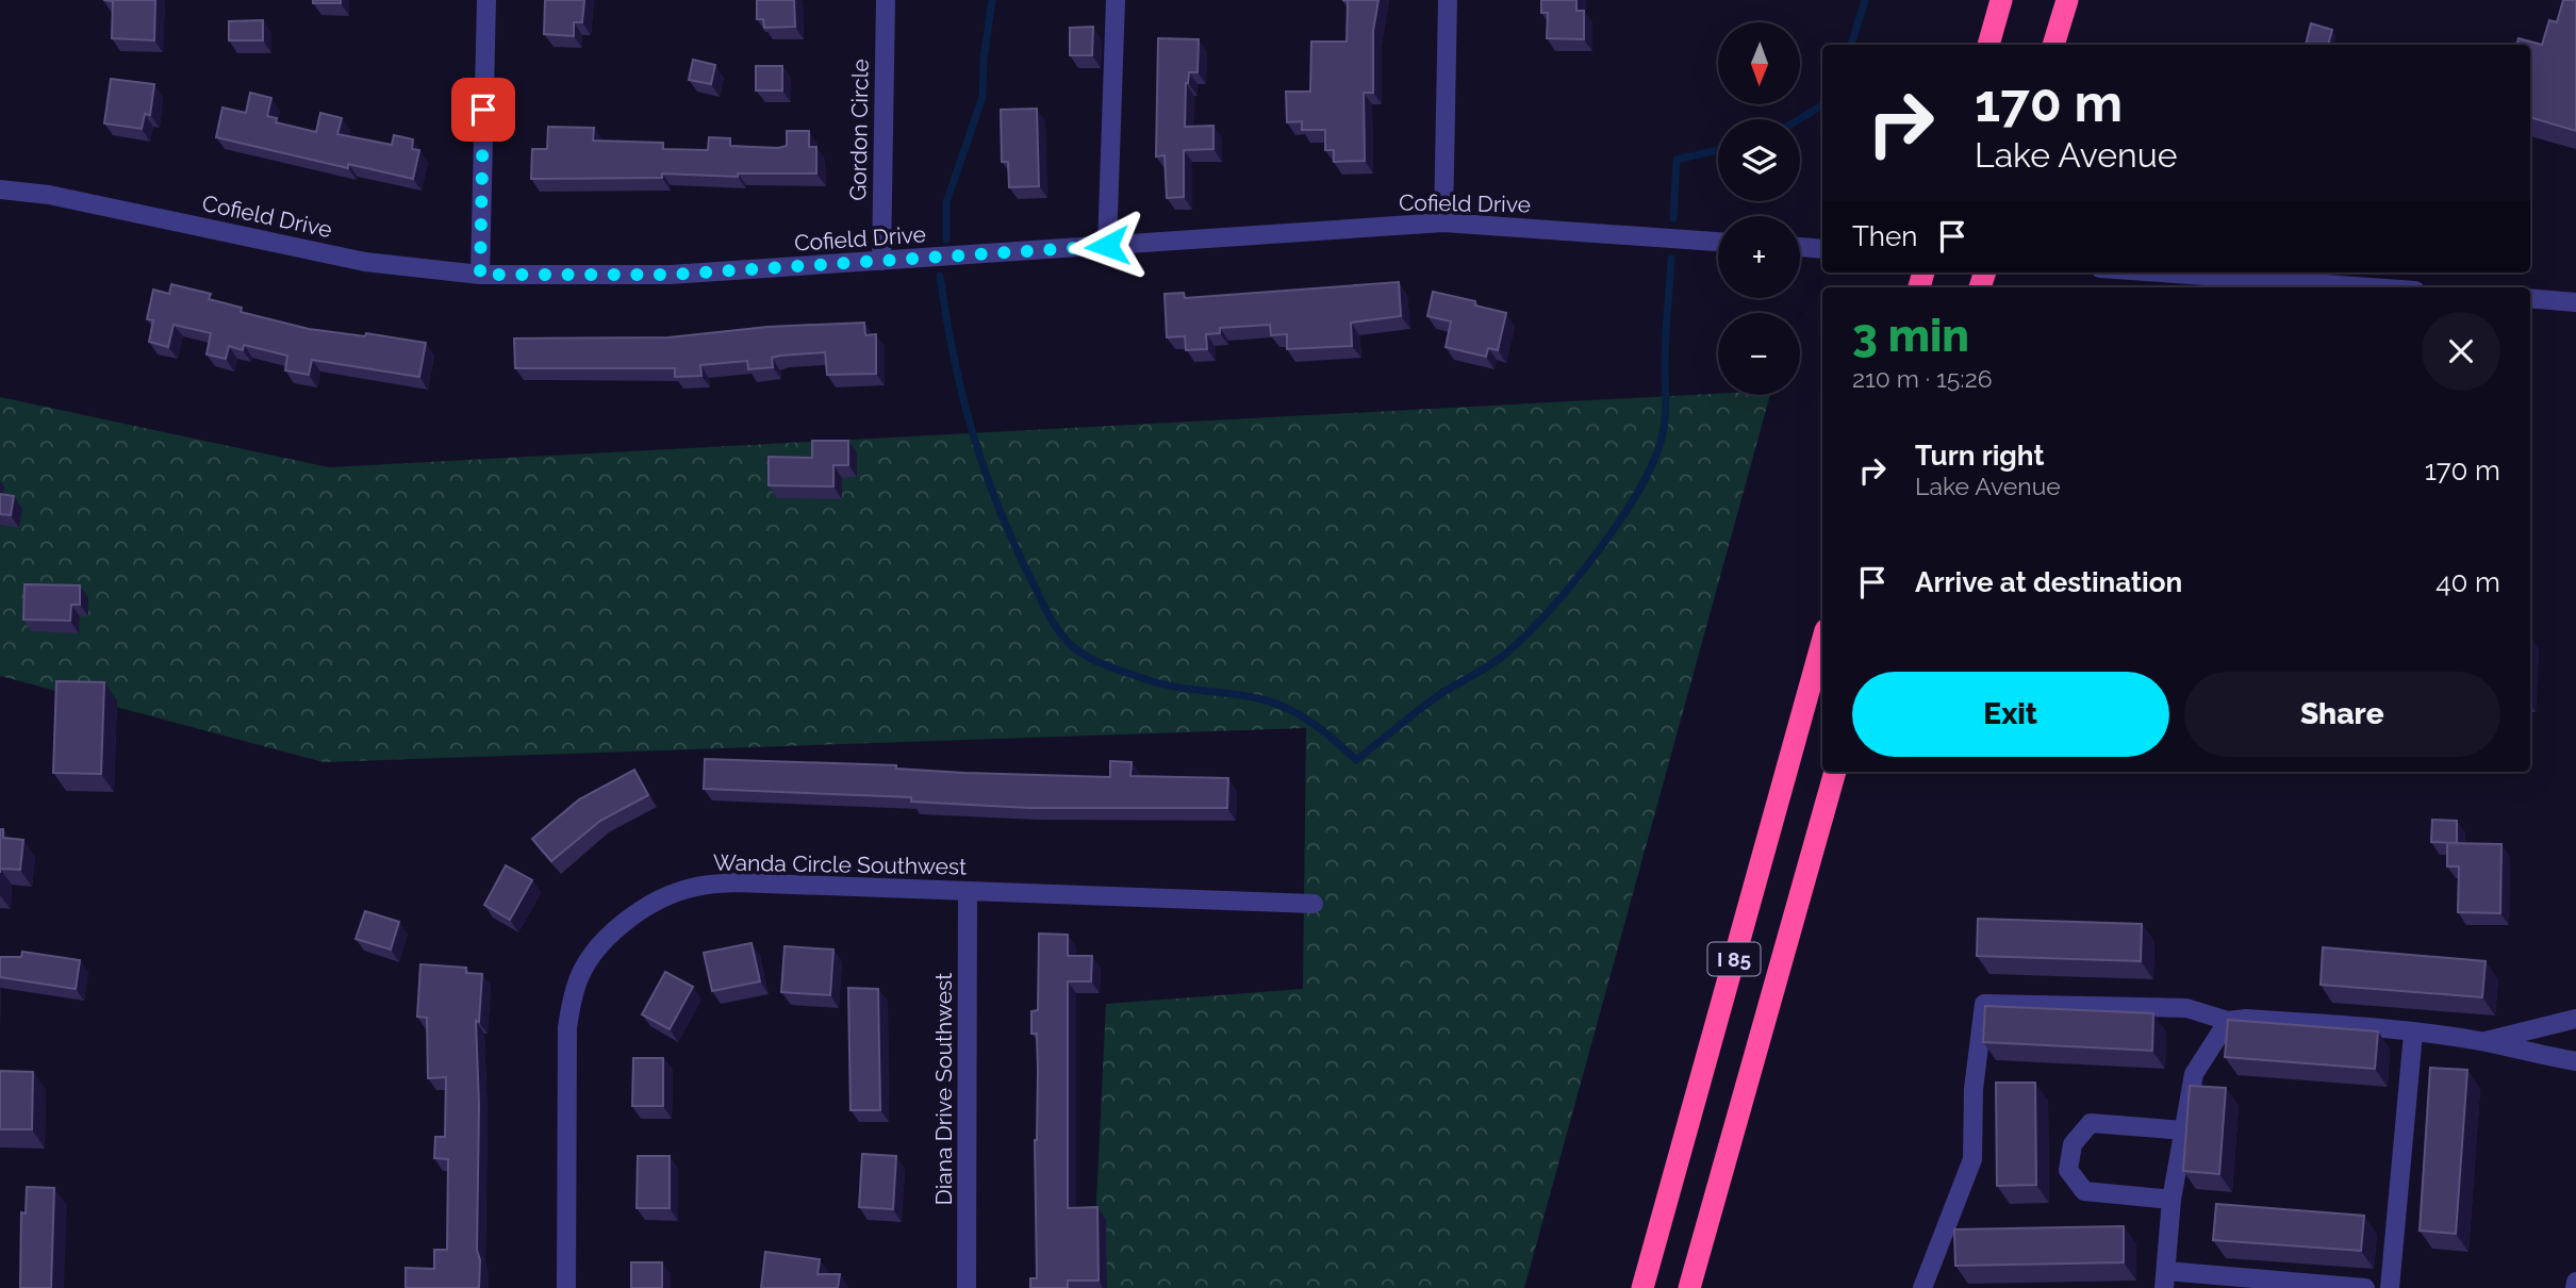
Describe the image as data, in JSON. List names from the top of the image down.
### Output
{
  "streets": {
    "highway": ["I 85"],
    "street": [
      "Gordon Circle",
      "Cofield Drive",
      "Wanda Circle Southwest",
      "Diana Drive Southwest"
    ]
  },
  "crossings": [
    ["Gordon Circle", "Cofield Drive"],
    ["Wanda Circle Southwest", "Diana Drive Southwest"]
  ],
  "north": "bottom",
  "page": {
    "map_buttons": ["+", "−"],
    "turn": ["170 m", "Lake Avenue"],
    "then": "Then",
    "heading": ["3 min", "210 m · 15:26"],
    "list": [
      {
        "name": "Turn right",
        "note": "Lake Avenue",
        "value": "170 m"
      },
      {
        "name": "Arrive at destination",
        "value": "40 m"
      }
    ],
    "buttons": ["Exit", "Share"]
  }
}
